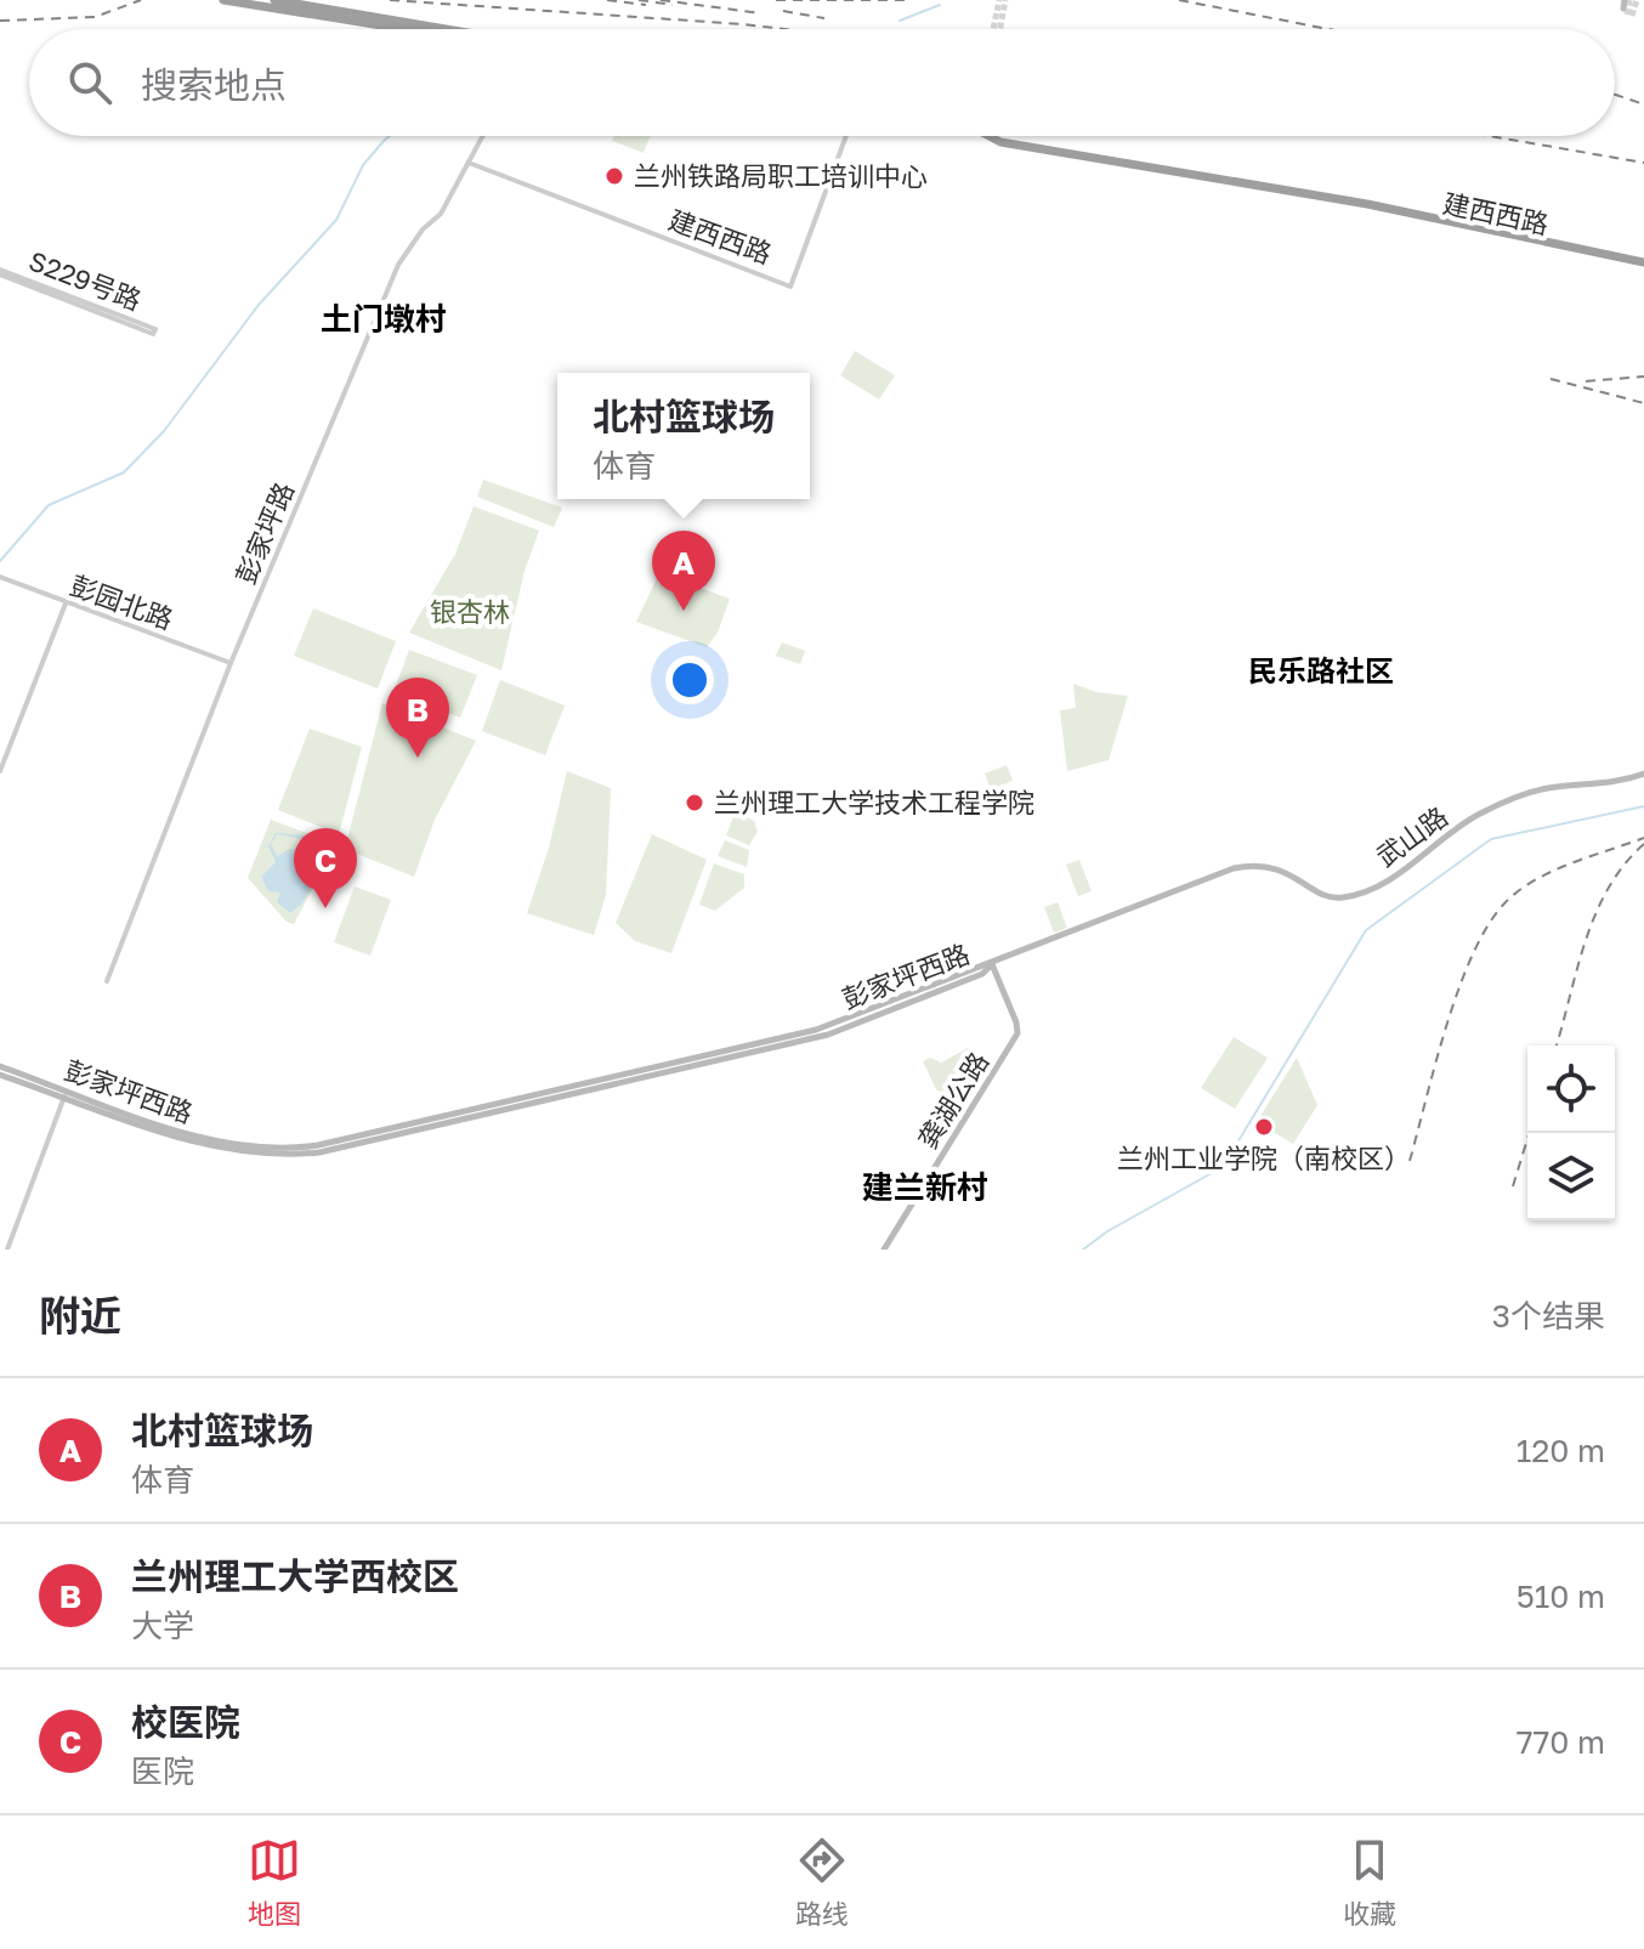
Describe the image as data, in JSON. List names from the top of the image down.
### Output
{
  "streets": {
    "highway": ["建西西路"],
    "main road": ["武山路", "彭家坪西路", "龚湖公路"],
    "street": ["S229号路", "彭家坪路", "彭园北路"]
  },
  "crossings": [
    ["建西西路", "彭家坪路"],
    ["彭家坪路", "彭园北路"],
    ["武山路", "彭家坪西路"],
    ["武山路", "龚湖公路"],
    ["彭家坪西路", "龚湖公路"]
  ],
  "districts": ["土门墩村", "民乐路社区", "建兰新村"],
  "parks": ["银杏林"],
  "places": ["兰州铁路局职工培训中心", "兰州理工大学技术工程学院", "兰州工业学院（南校区）"],
  "page": {
    "search": "搜索地点",
    "popup": ["北村篮球场", "体育"],
    "pins": ["A", "B", "C"],
    "heading": ["附近", "3个结果"],
    "list": [
      {
        "mark": "A",
        "name": "北村篮球场",
        "note": "体育",
        "value": "120 m"
      },
      {
        "mark": "B",
        "name": "兰州理工大学西校区",
        "note": "大学",
        "value": "510 m"
      },
      {
        "mark": "C",
        "name": "校医院",
        "note": "医院",
        "value": "770 m"
      }
    ],
    "nav": ["地图", "路线", "收藏"]
  }
}
